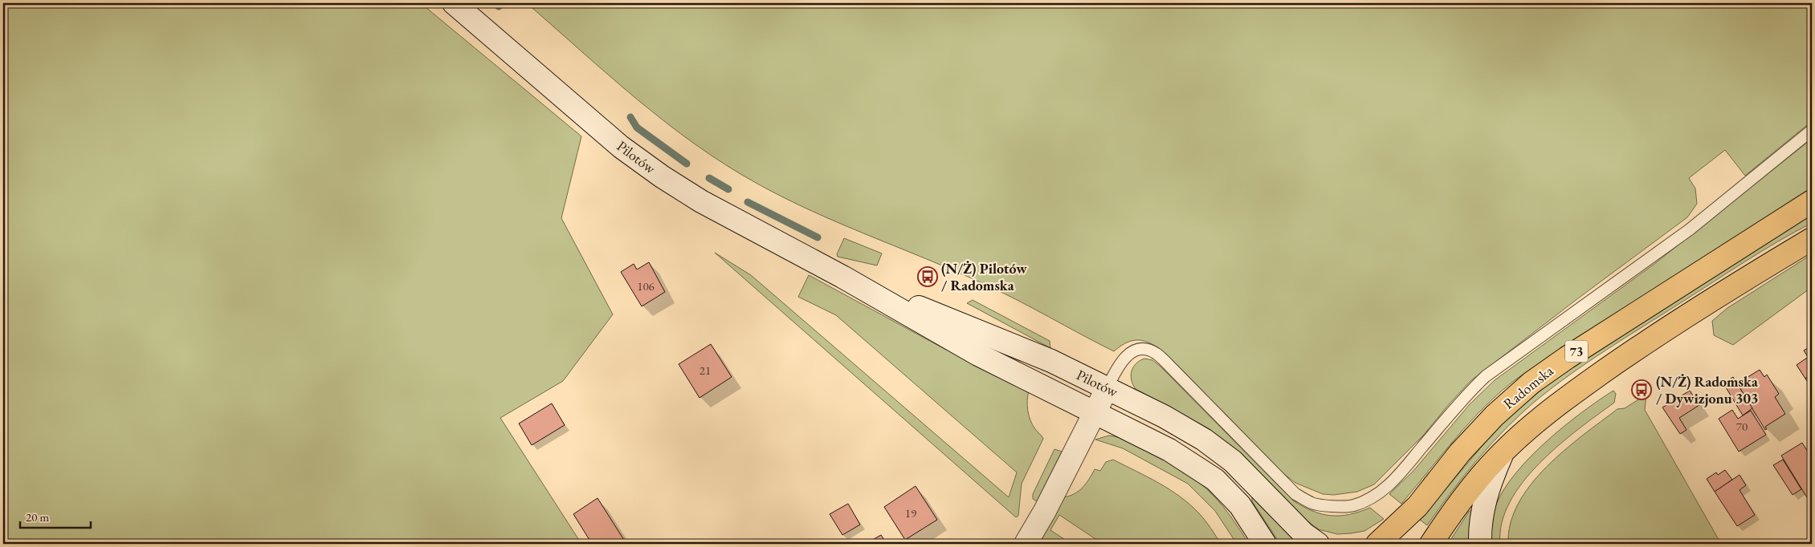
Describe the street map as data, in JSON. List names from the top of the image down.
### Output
{
  "streets": {
    "main road": ["Pilotów", "73", "Radomska"]
  },
  "places": {
    "bus stop": ["(N/Ż) Pilotów / Radomska", "(N/Ż) Radomska / Dywizjonu 303"]
  },
  "house_numbers": [
    "106",
    "21",
    "70",
    "19"
  ],
  "scale_bar": "20 m"
}
